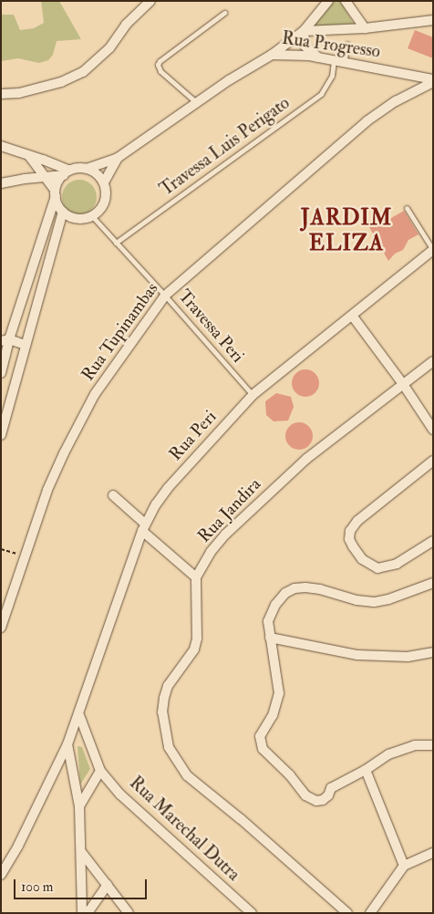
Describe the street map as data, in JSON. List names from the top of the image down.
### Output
{
  "streets": {
    "street": [
      "Rua Progresso",
      "Rua Tupinambas",
      "Rua Peri",
      "Rua Jandira",
      "Rua Marechal Dutra"
    ],
    "lane": ["Travessa Luis Perigato", "Travessa Peri"]
  },
  "crossings": [
    ["Rua Progresso", "Travessa Luis Perigato"],
    ["Rua Progresso", "Rua Tupinambas"],
    ["Travessa Luis Perigato", "Travessa Peri"],
    ["Travessa Peri", "Rua Tupinambas"],
    ["Travessa Peri", "Rua Peri"],
    ["Rua Peri", "Rua Marechal Dutra"]
  ],
  "districts": ["JARDIM ELIZA"],
  "scale_bar": "100 m"
}
